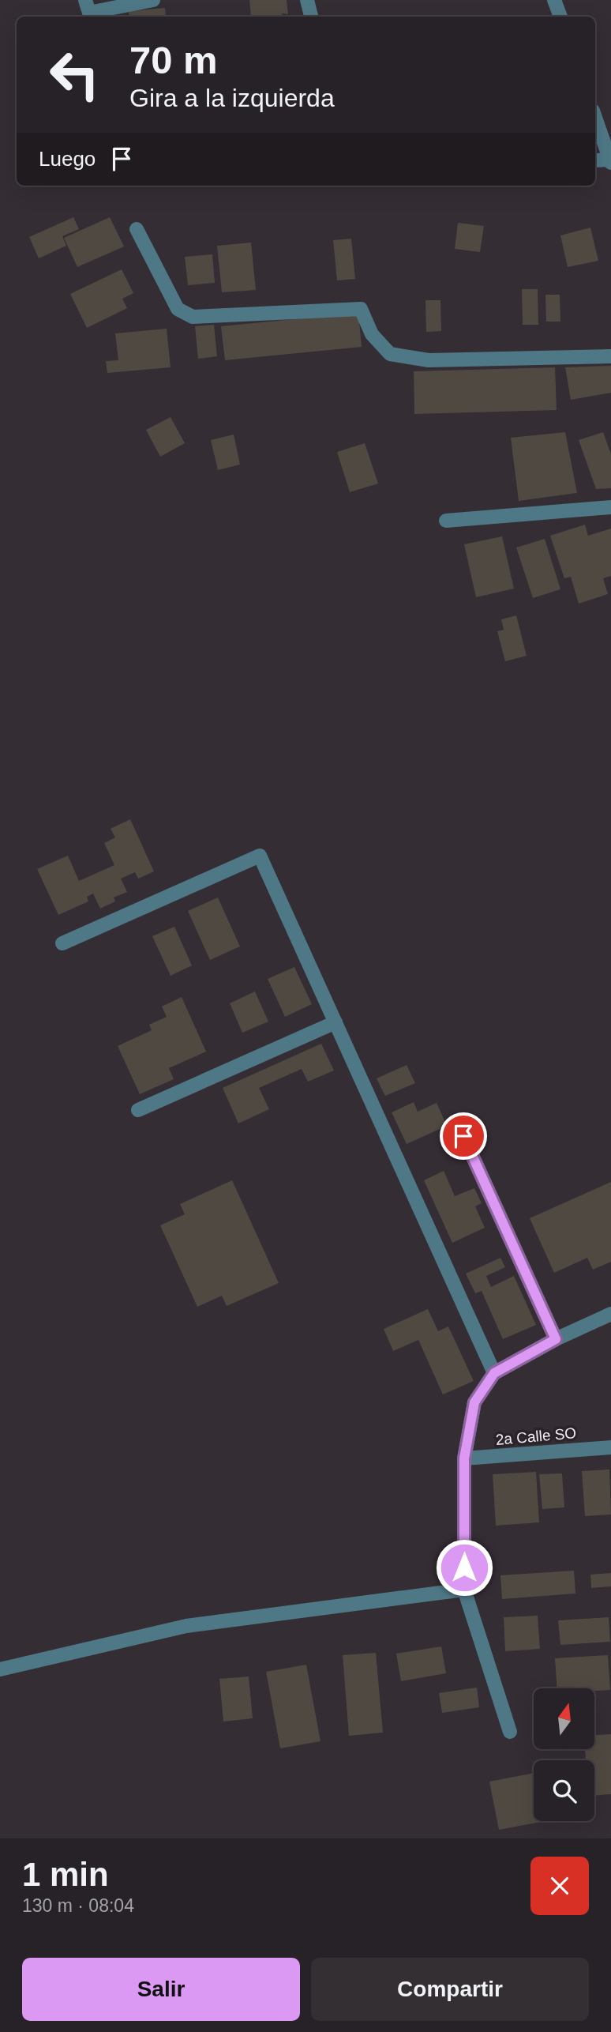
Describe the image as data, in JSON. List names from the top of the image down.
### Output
{
  "streets": {
    "street": ["2a Calle SO"]
  },
  "north": "top",
  "page": {
    "turn": ["70 m", "Gira a la izquierda"],
    "then": "Luego",
    "heading": ["1 min", "130 m · 08:04"],
    "buttons": ["Salir", "Compartir"]
  }
}
